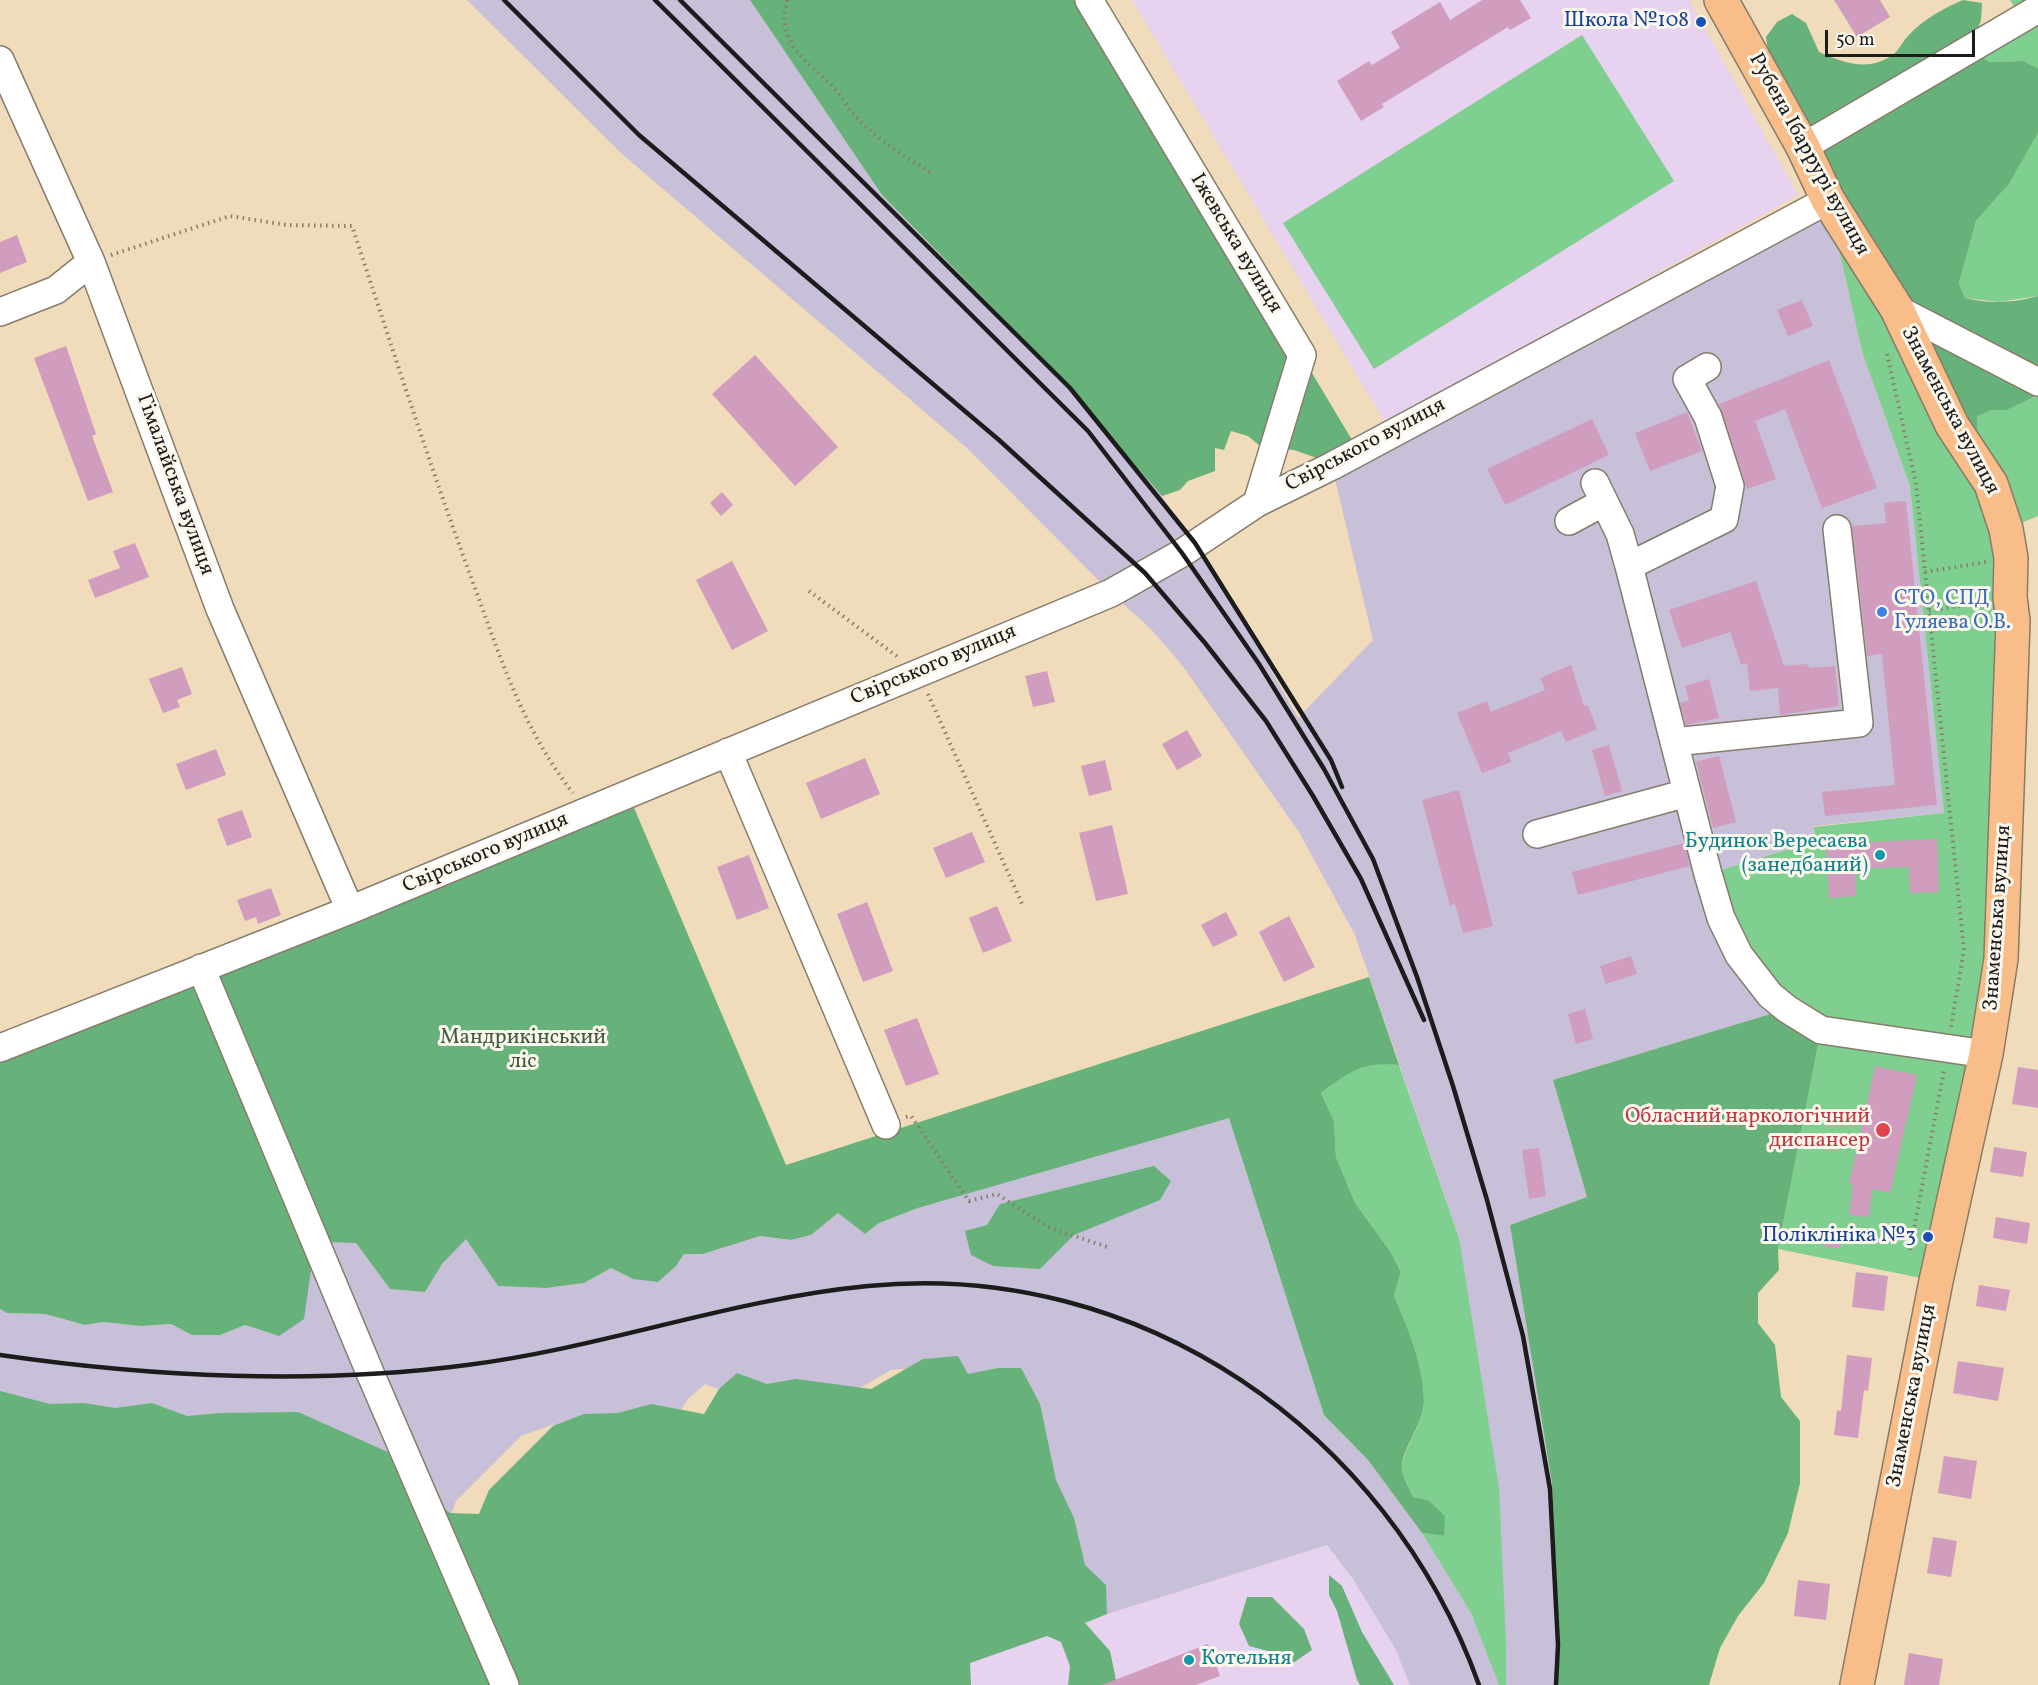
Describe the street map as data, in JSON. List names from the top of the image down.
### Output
{
  "streets": {
    "main road": ["Рубена Ібаррурі вулиця", "Знаменська вулиця"],
    "street": ["Іжевська вулиця", "Свірського вулиця", "Гімалайська вулиця"]
  },
  "crossings": [
    ["Рубена Ібаррурі вулиця", "Знаменська вулиця"],
    ["Рубена Ібаррурі вулиця", "Свірського вулиця"],
    ["Іжевська вулиця", "Свірського вулиця"],
    ["Свірського вулиця", "Гімалайська вулиця"]
  ],
  "parks": ["Мандрикінський ліс"],
  "places": [
    "Школа №108",
    "СТО, СПД Гуляева О.В.",
    "Будинок Вересаєва (занедбаний)",
    "Обласний наркологічний диспансер",
    "Поліклініка №3",
    "Котельня"
  ],
  "scale_bar": "50 m"
}
